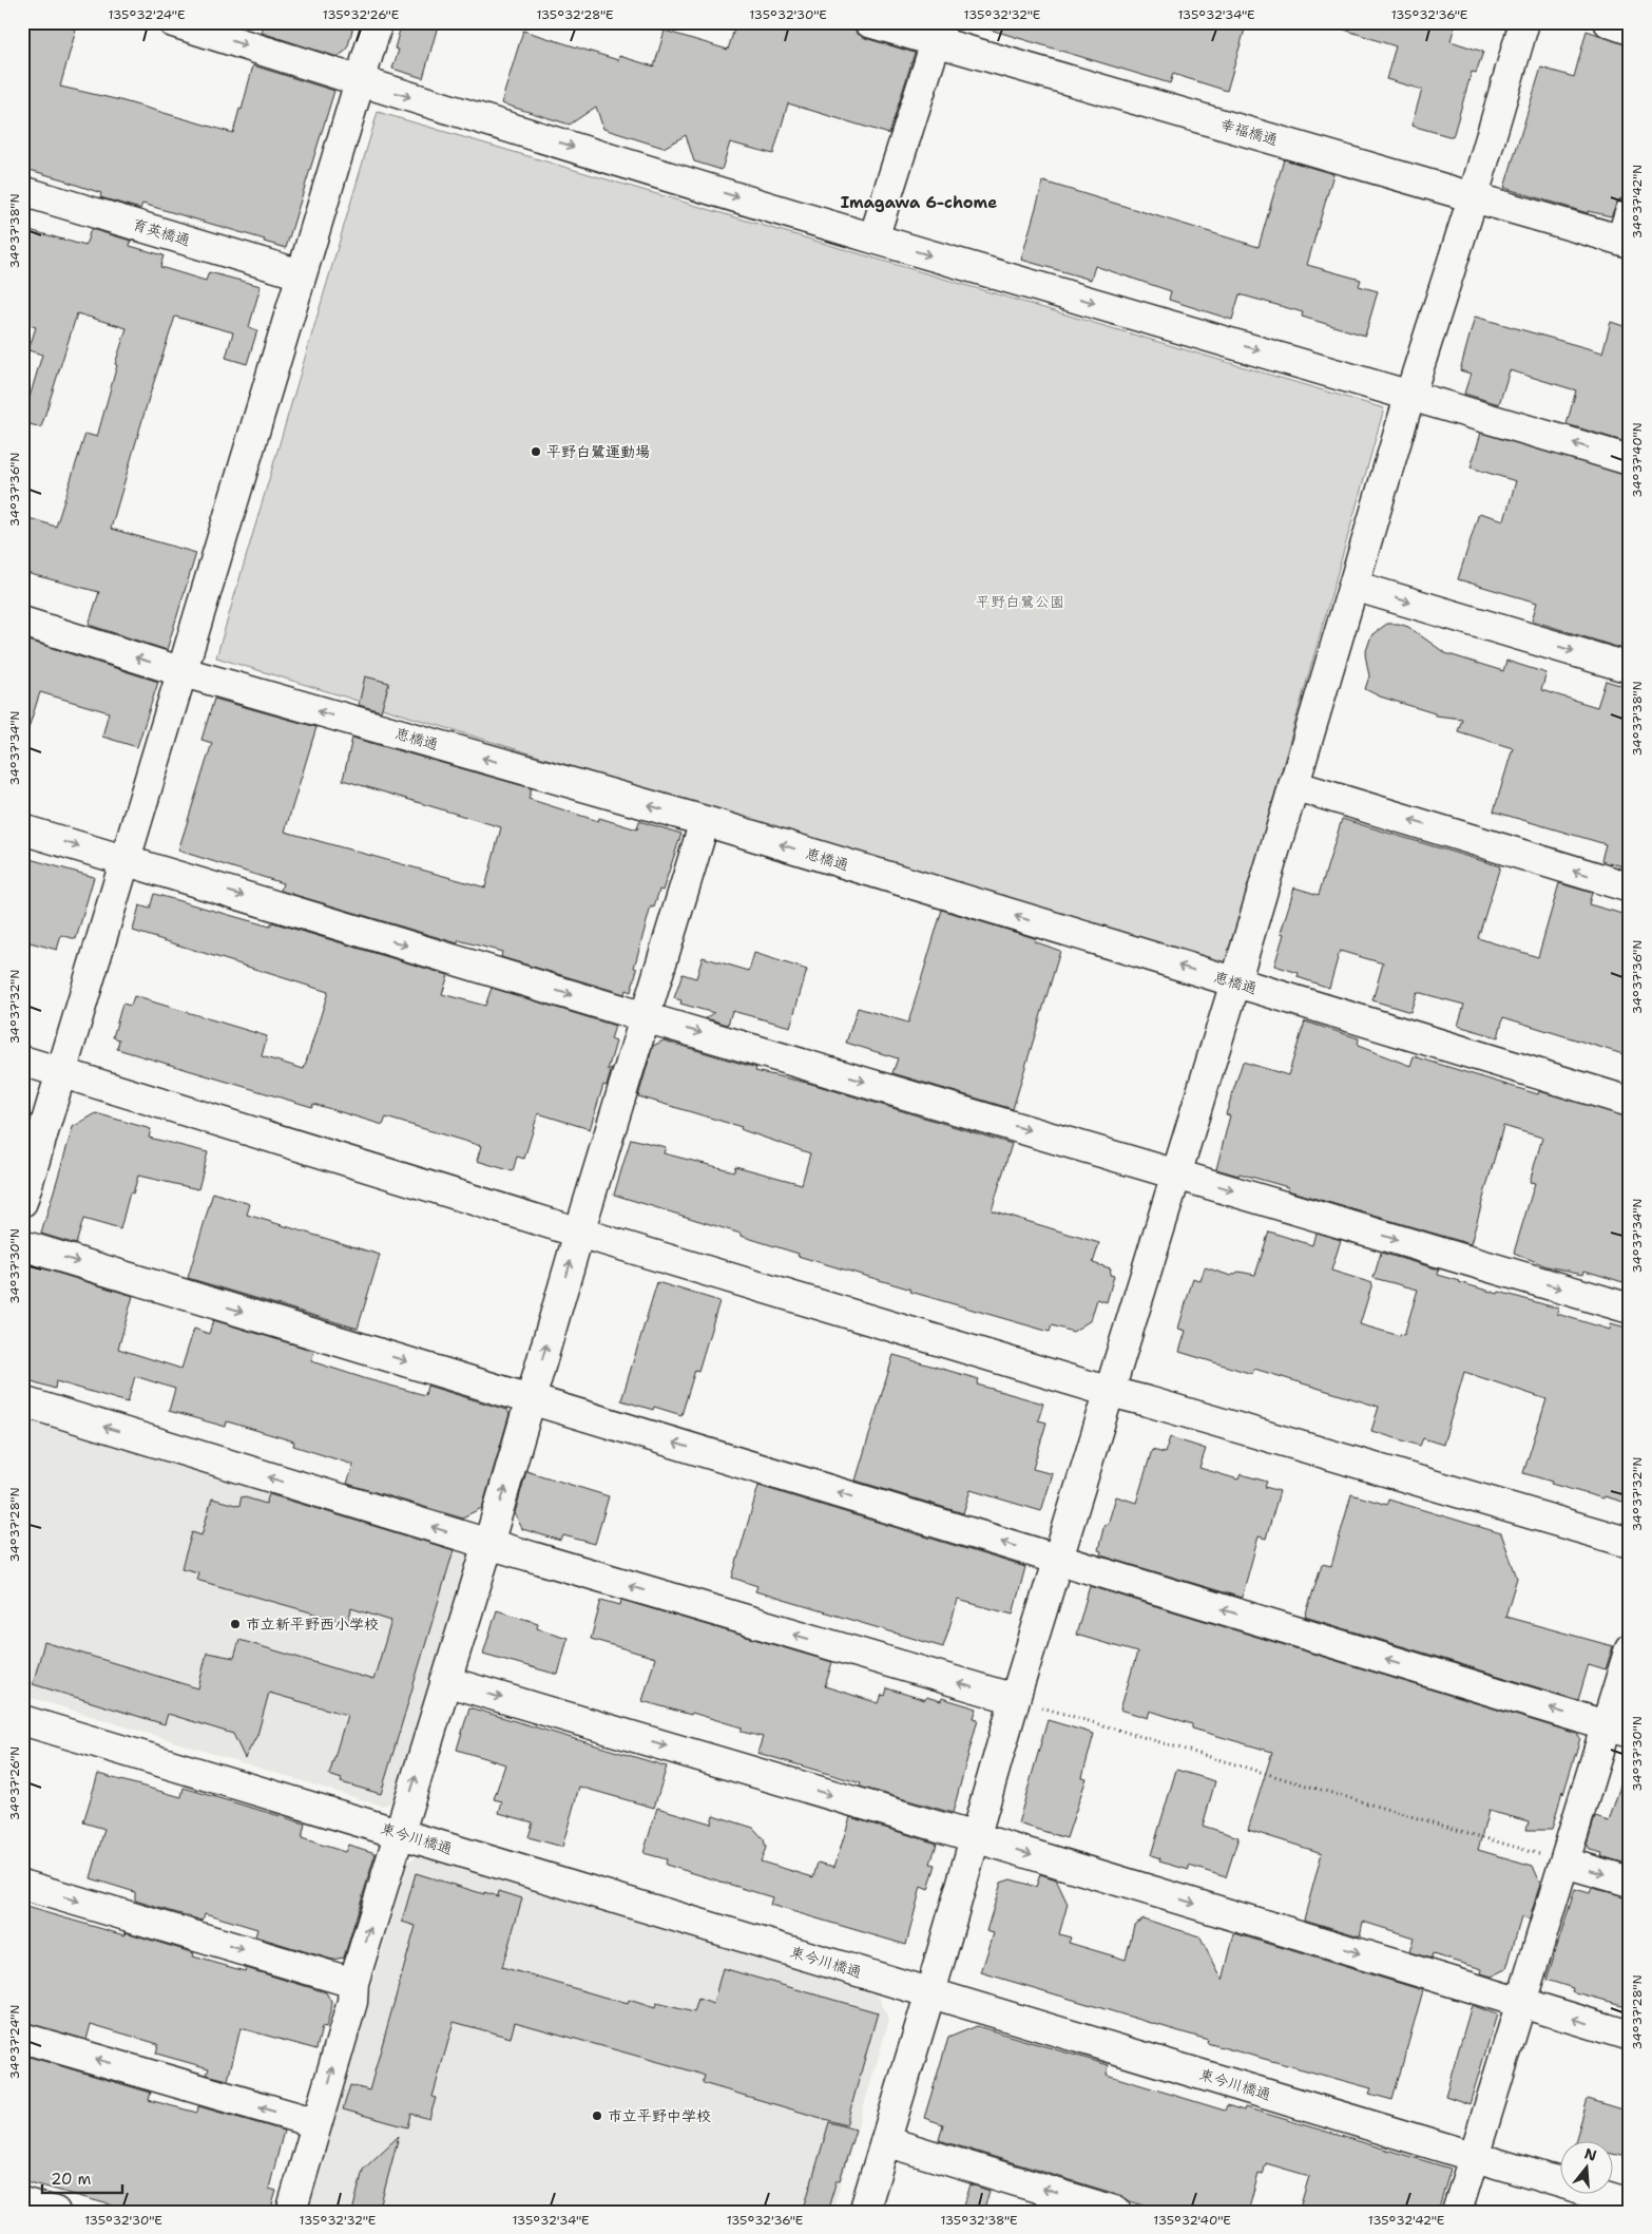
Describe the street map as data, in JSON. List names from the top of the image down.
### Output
{
  "streets": {
    "street": [
      "幸福橋通",
      "育英橋通",
      "恵橋通",
      "東今川橋通"
    ]
  },
  "districts": ["Imagawa 6-chome"],
  "parks": ["平野白鷺公園"],
  "places": ["平野白鷺運動場", "市立新平野西小学校", "市立平野中学校"],
  "scale_bar": "20 m",
  "north": "top",
  "coordinates": [
    "135°32'24\"E",
    "135°32'26\"E",
    "135°32'28\"E",
    "135°32'30\"E",
    "135°32'32\"E",
    "135°32'34\"E",
    "135°32'36\"E",
    "34°37'42\"N",
    "34°37'38\"N",
    "34°37'40\"N",
    "34°37'36\"N",
    "34°37'34\"N",
    "34°37'32\"N",
    "34°37'30\"N",
    "34°37'28\"N",
    "34°37'26\"N",
    "34°37'24\"N",
    "135°32'38\"E",
    "135°32'40\"E",
    "135°32'42\"E"
  ]
}
